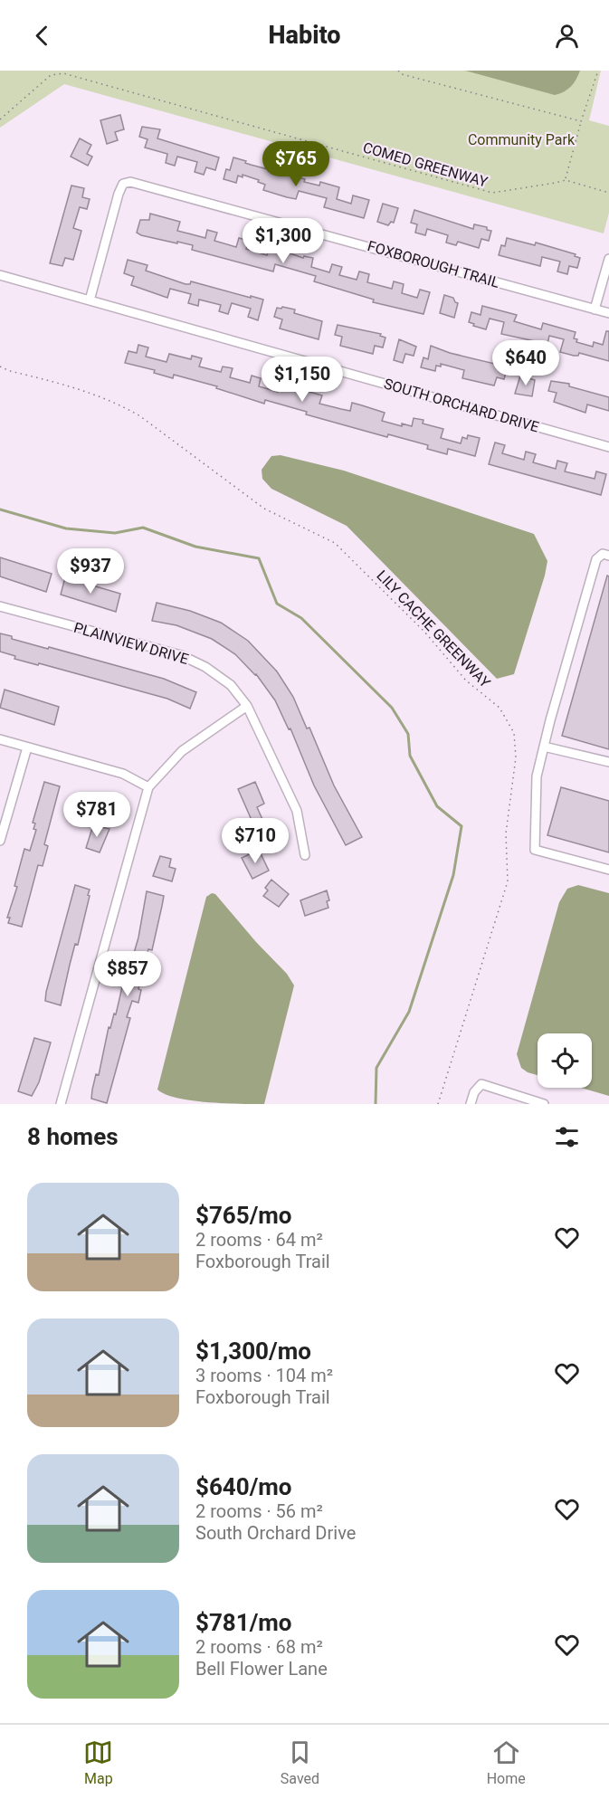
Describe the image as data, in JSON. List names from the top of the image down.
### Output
{
  "streets": {
    "street": ["FOXBOROUGH TRAIL", "SOUTH ORCHARD DRIVE", "PLAINVIEW DRIVE"],
    "path": ["COMED GREENWAY", "LILY CACHE GREENWAY"]
  },
  "crossings": [
    ["FOXBOROUGH TRAIL", "SOUTH ORCHARD DRIVE"]
  ],
  "parks": ["Community Park"],
  "page": {
    "header": "Habito",
    "price": [
      "$765",
      "$1,300",
      "$640",
      "$1,150",
      "$937",
      "$781",
      "$710",
      "$857"
    ],
    "heading": "8 homes",
    "list": [
      {
        "name": "$765/mo",
        "note": "2 rooms · 64 m² · Foxborough Trail"
      },
      {
        "name": "$1,300/mo",
        "note": "3 rooms · 104 m² · Foxborough Trail"
      },
      {
        "name": "$640/mo",
        "note": "2 rooms · 56 m² · South Orchard Drive"
      },
      {
        "name": "$781/mo",
        "note": "2 rooms · 68 m² · Bell Flower Lane"
      }
    ],
    "tabs": ["Map", "Saved", "Home"]
  }
}
